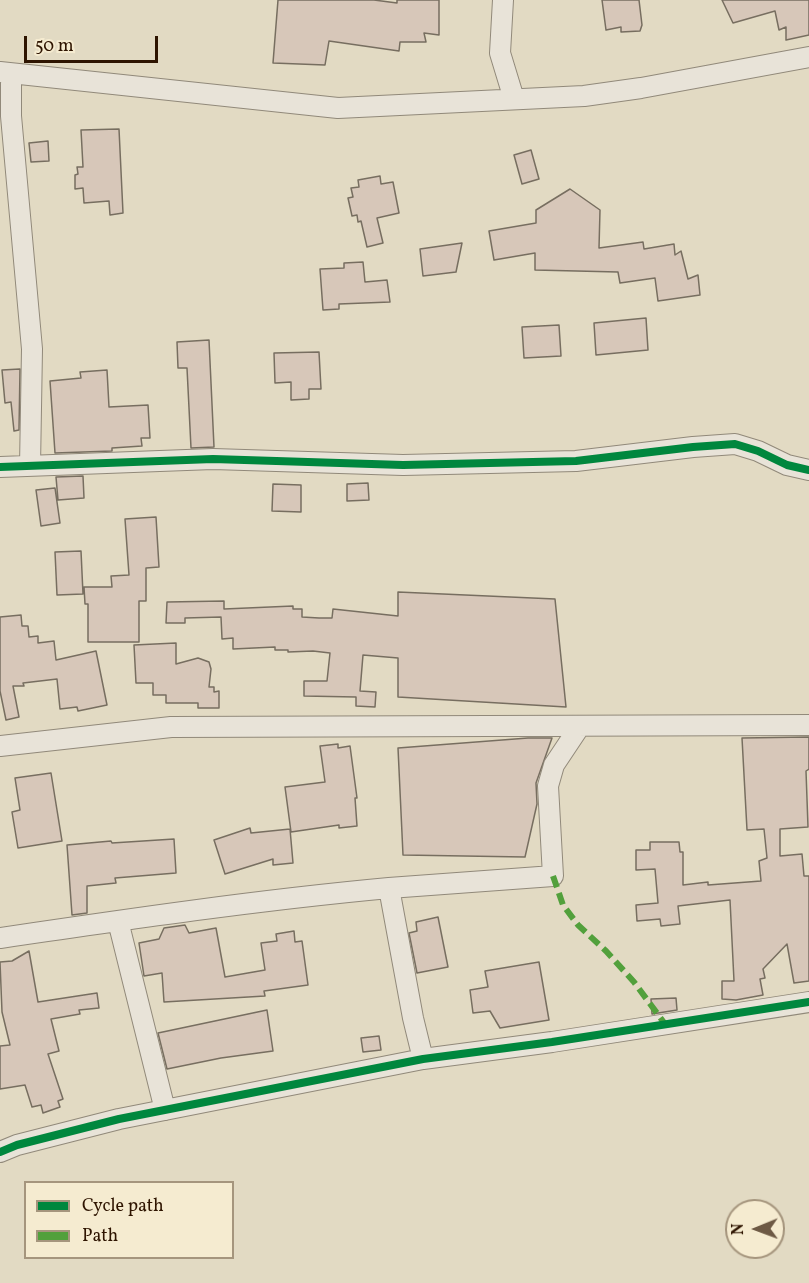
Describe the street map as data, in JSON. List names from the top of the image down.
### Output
{
  "legend": ["Cycle path", "Path"],
  "scale_bar": "50 m",
  "north": "left"
}
